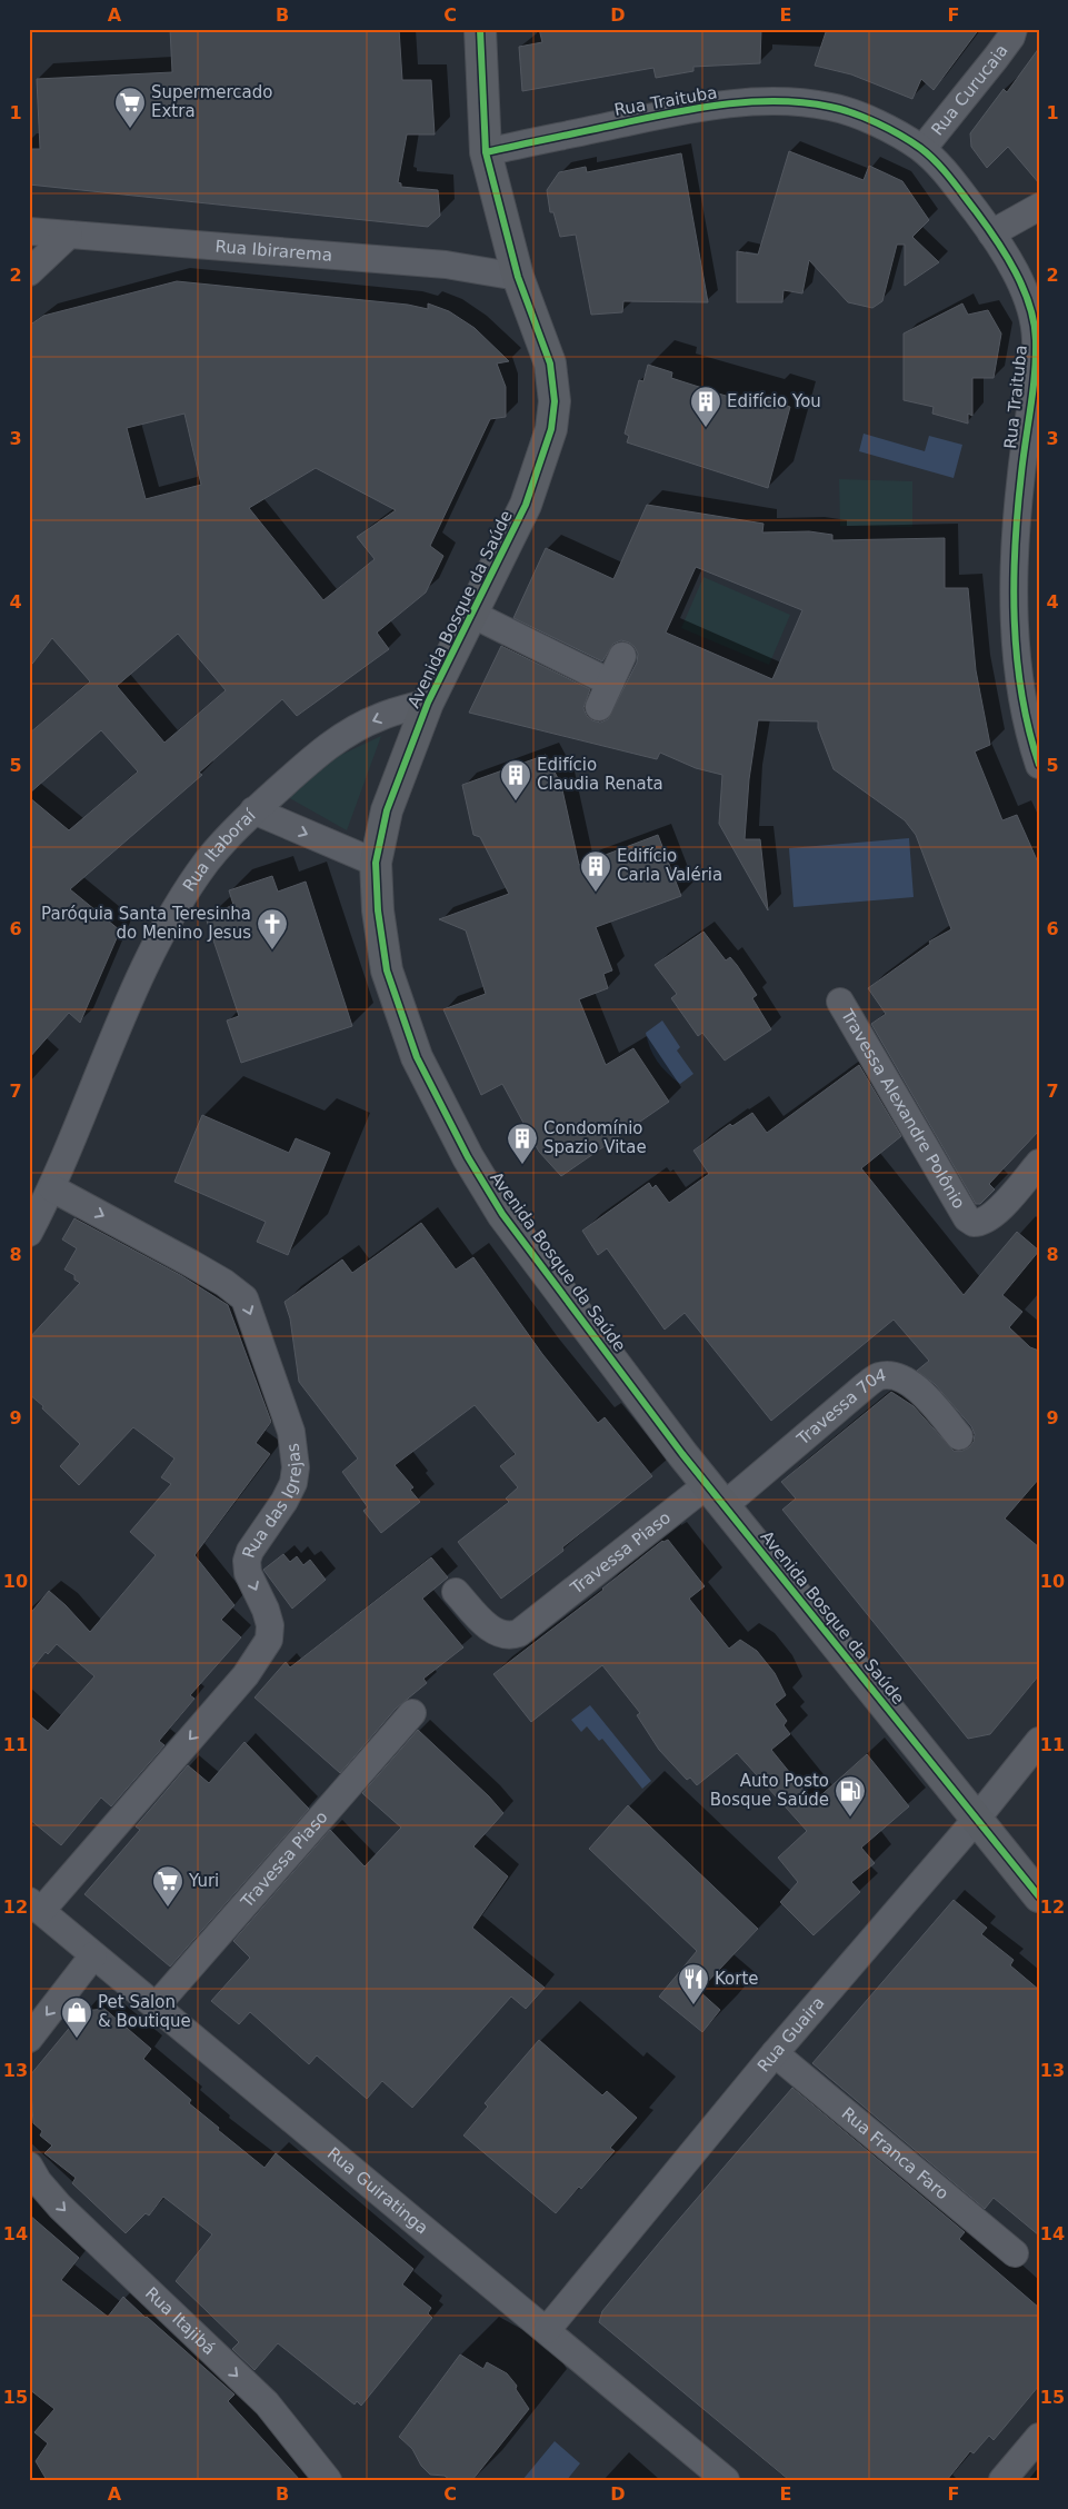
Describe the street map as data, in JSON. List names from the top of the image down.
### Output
{
  "streets": {
    "street": [
      "Rua Curucaia",
      "Rua Traituba",
      "Rua Ibirarema",
      "Avenida Bosque da Saúde",
      "Rua Itaboraí",
      "Travessa Alexandre Polônio",
      "Travessa 704",
      "Rua das Igrejas",
      "Travessa Piaso",
      "Rua Guaira",
      "Rua Franca Faro",
      "Rua Guiratinga",
      "Rua Itajibá"
    ]
  },
  "crossings": [
    ["Rua Curucaia", "Rua Traituba"],
    ["Rua Traituba", "Avenida Bosque da Saúde"],
    ["Rua Ibirarema", "Avenida Bosque da Saúde"],
    ["Avenida Bosque da Saúde", "Rua Itaboraí"],
    ["Avenida Bosque da Saúde", "Travessa 704"],
    ["Avenida Bosque da Saúde", "Travessa Piaso"],
    ["Avenida Bosque da Saúde", "Rua Guaira"],
    ["Rua Itaboraí", "Rua das Igrejas"],
    ["Travessa 704", "Travessa Piaso"],
    ["Rua das Igrejas", "Rua Guiratinga"],
    ["Travessa Piaso", "Rua Guiratinga"],
    ["Rua Guaira", "Rua Franca Faro"],
    ["Rua Guaira", "Rua Guiratinga"]
  ],
  "one_way": ["Rua Itajibá"],
  "places": {
    "supermarket": ["Supermercado Extra", "Yuri"],
    "building": [
      "Edifício You",
      "Edifício Claudia Renata",
      "Edifício Carla Valéria",
      "Condomínio Spazio Vitae"
    ],
    "church": ["Paróquia Santa Teresinha do Menino Jesus"],
    "fuel station": ["Auto Posto Bosque Saúde"],
    "restaurant": ["Korte"],
    "shop": ["Pet Salon & Boutique"]
  },
  "grid": {
    "columns": [
      "A",
      "B",
      "C",
      "D",
      "E",
      "F"
    ],
    "rows": [
      "1",
      "2",
      "3",
      "4",
      "5",
      "6",
      "7",
      "8",
      "9",
      "10",
      "11",
      "12",
      "13",
      "14",
      "15"
    ]
  }
}
